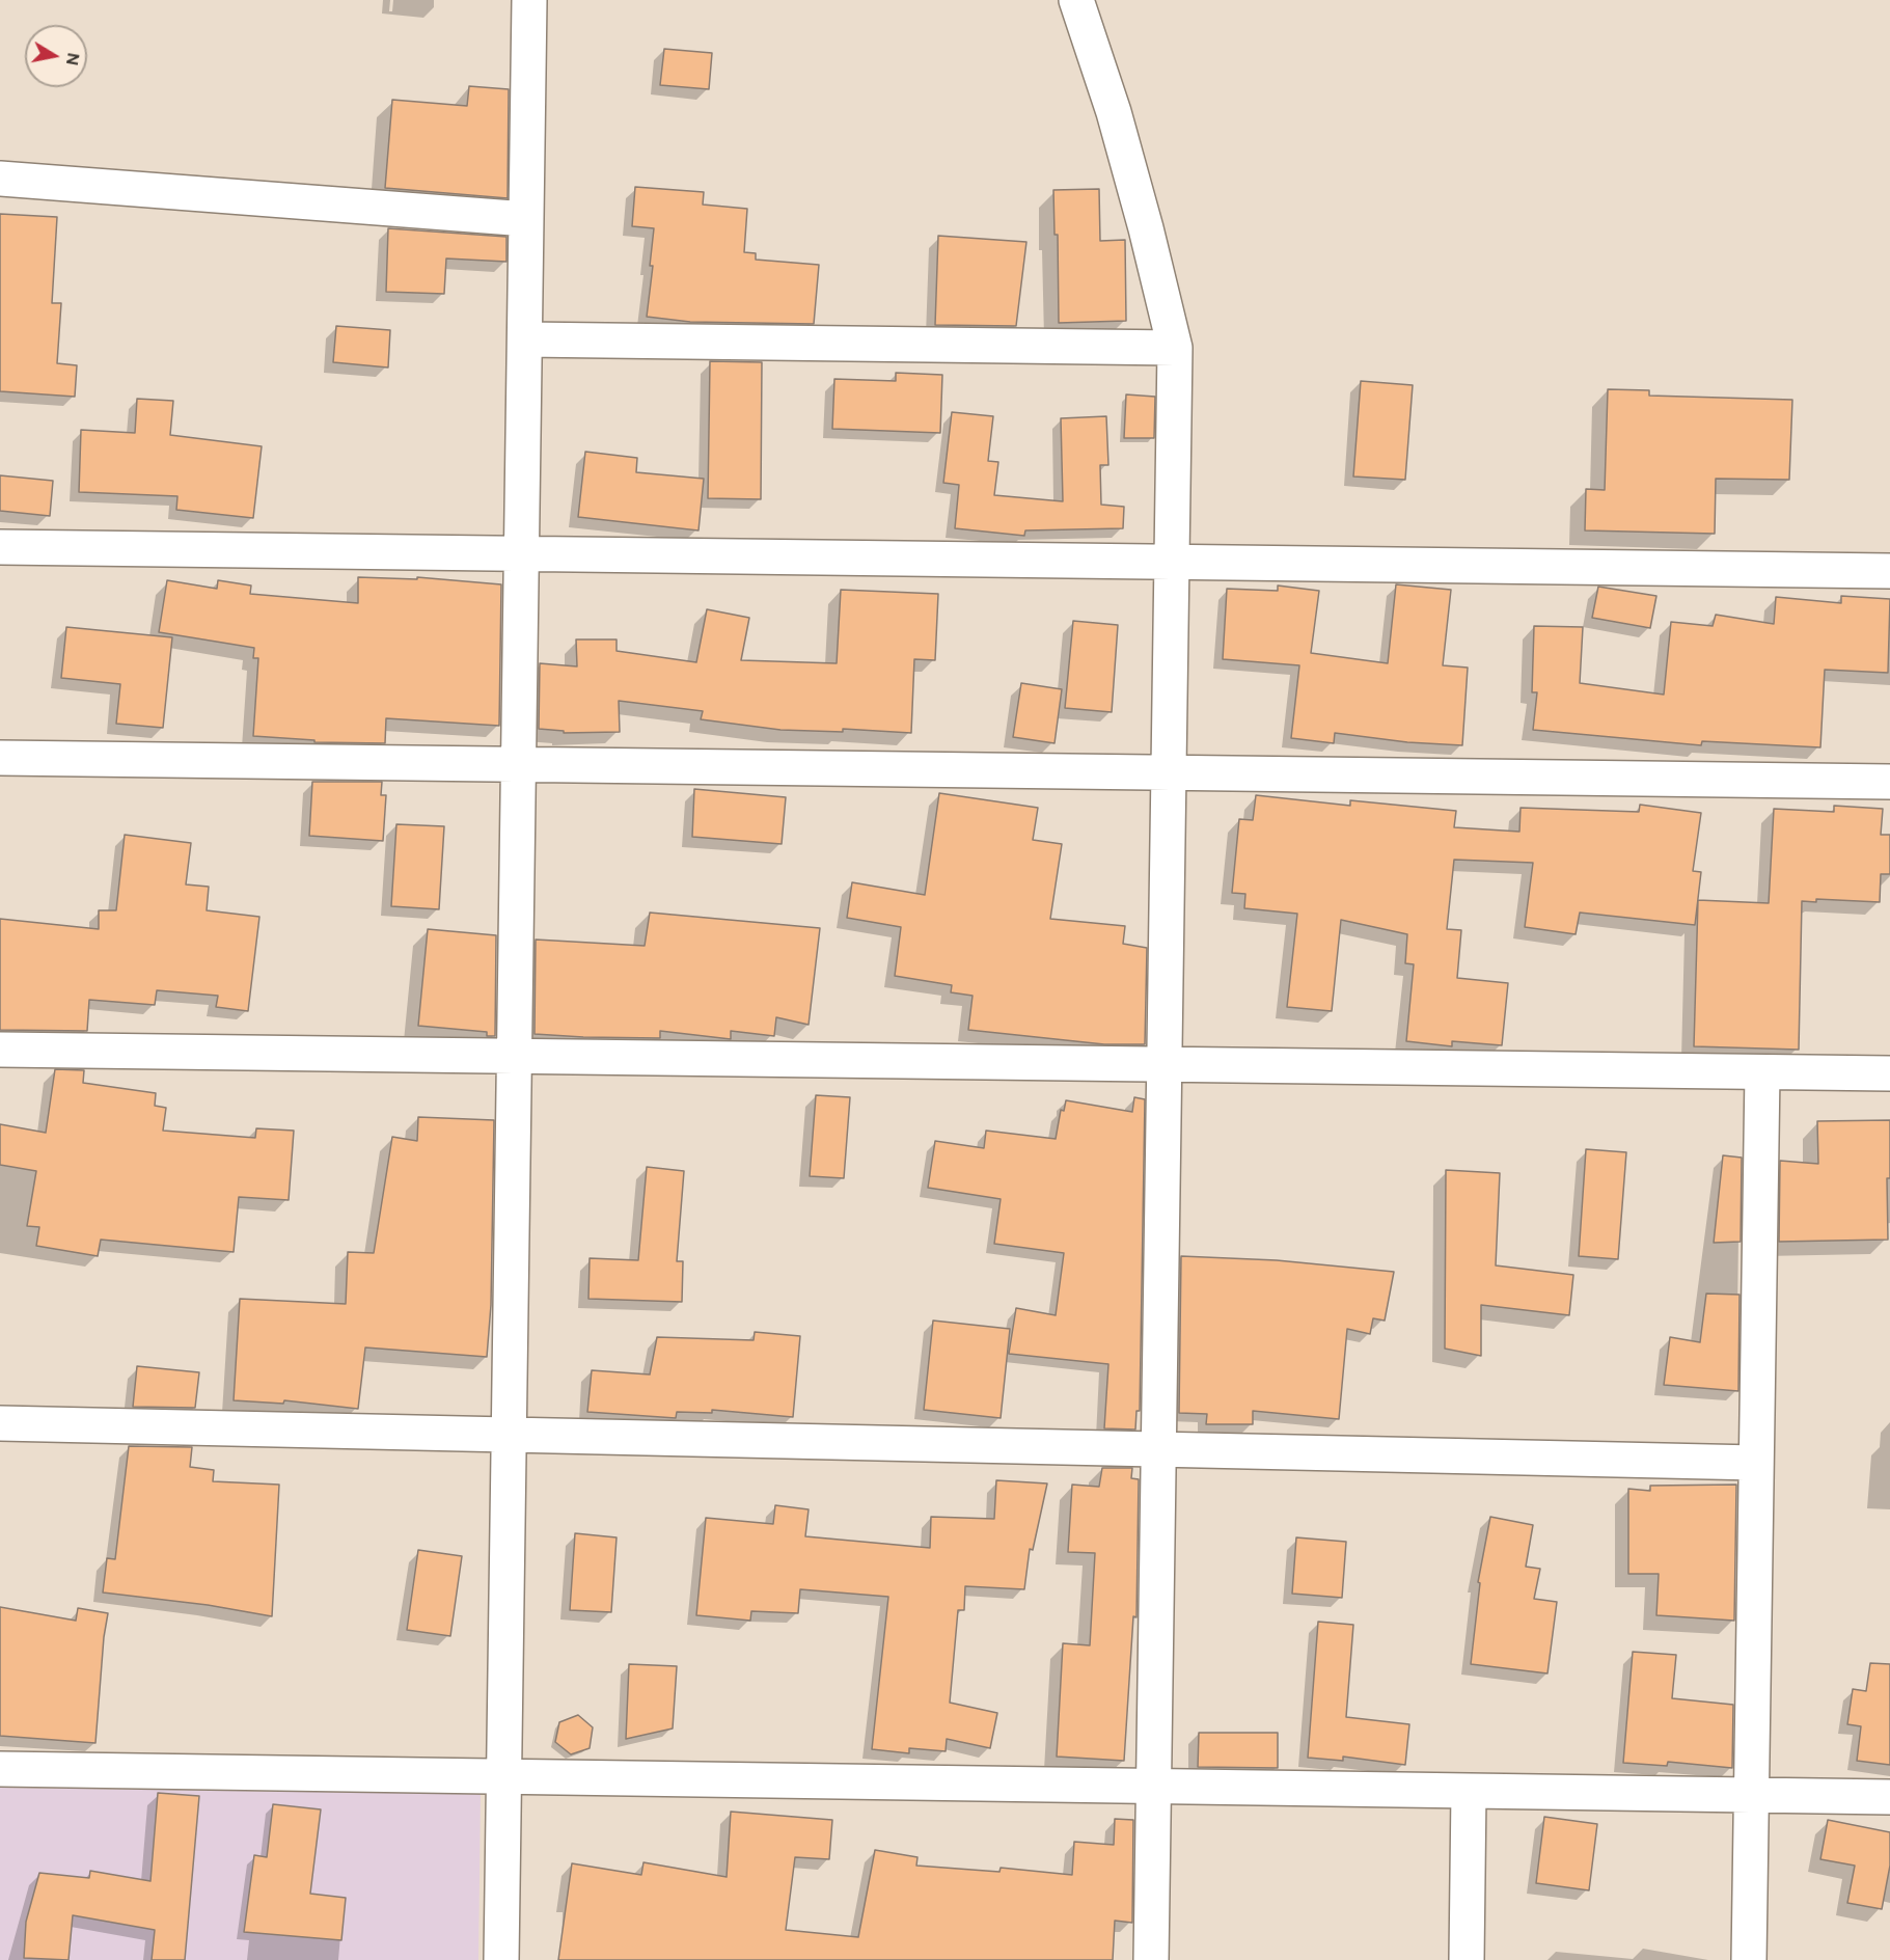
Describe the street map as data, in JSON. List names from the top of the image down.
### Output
{
  "north": "right"
}
